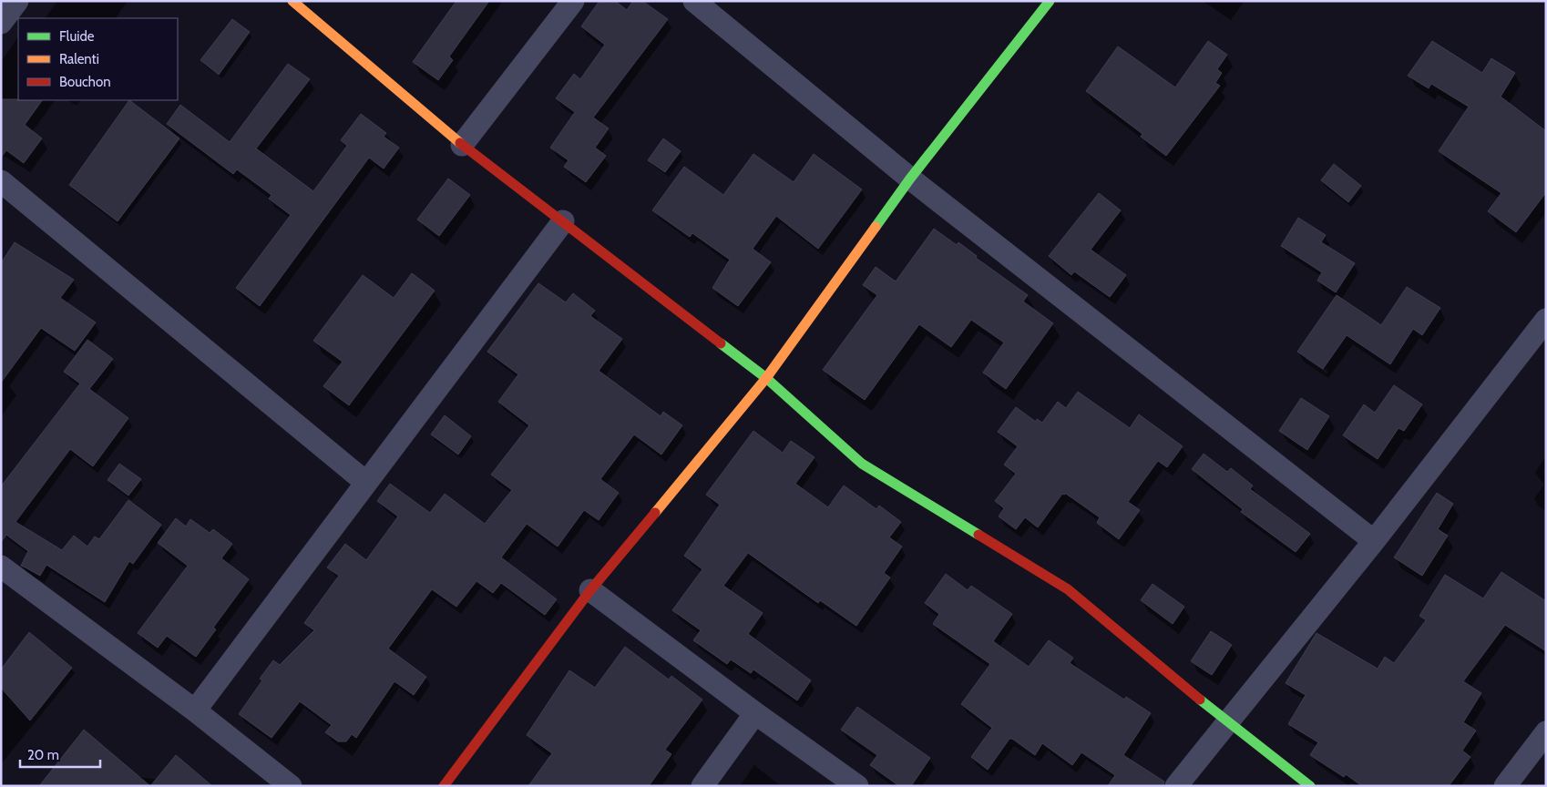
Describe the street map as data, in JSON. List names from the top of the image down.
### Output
{
  "legend": ["Fluide", "Ralenti", "Bouchon"],
  "scale_bar": "20 m"
}
